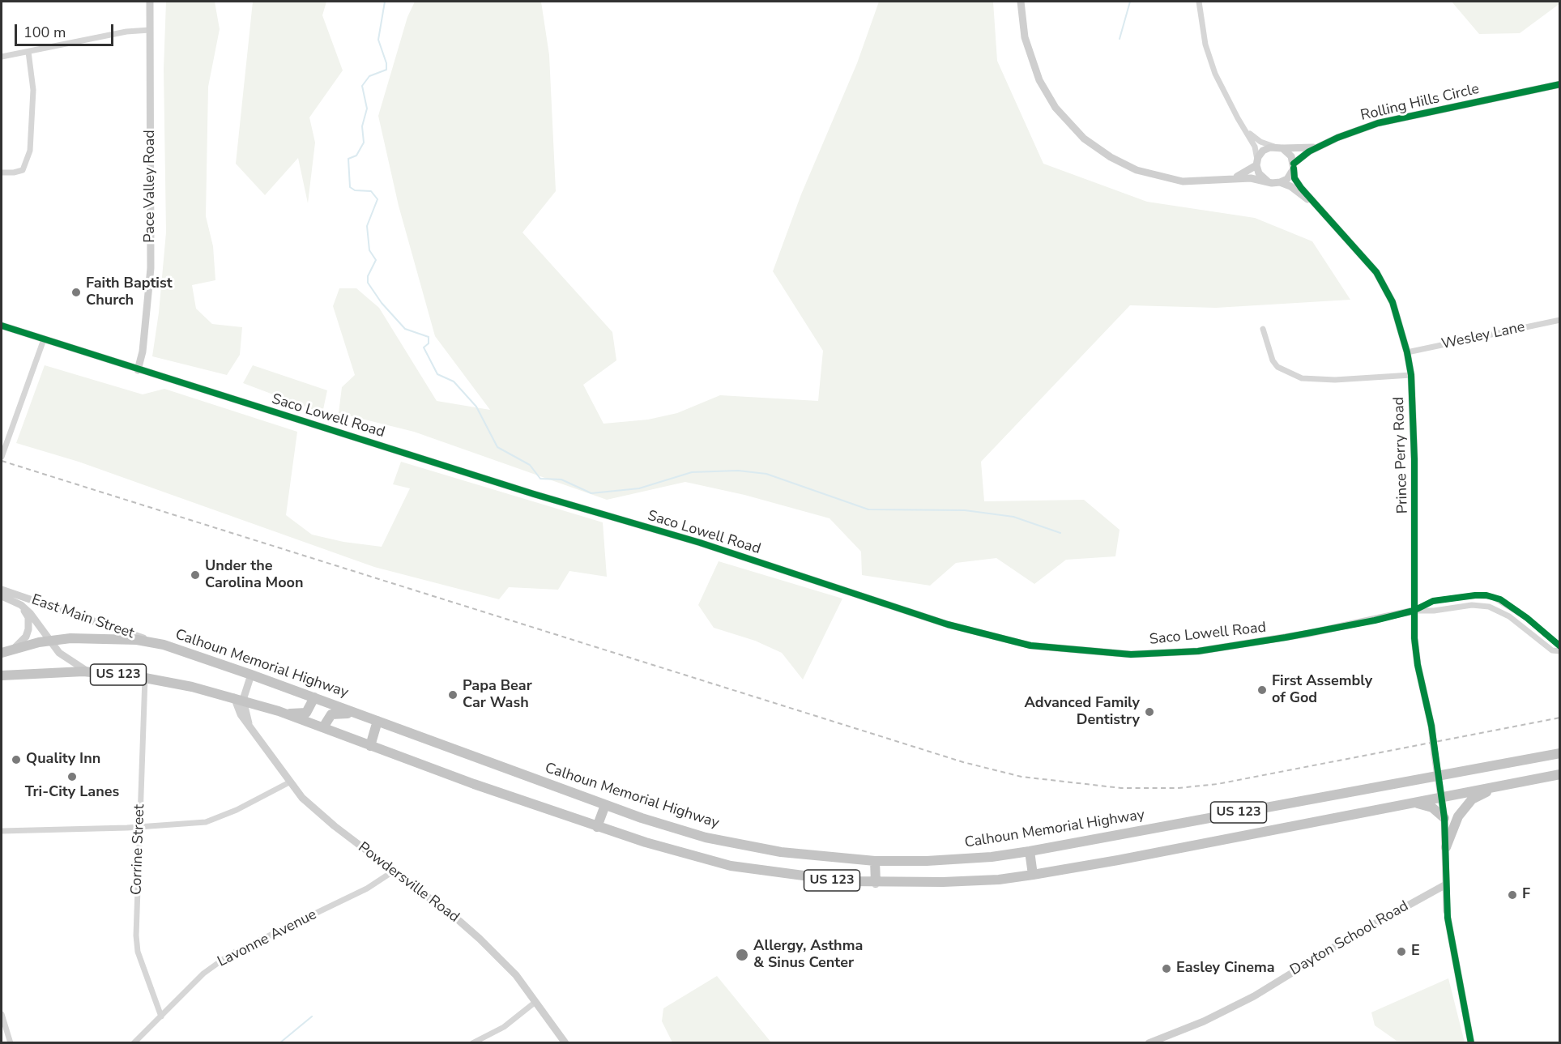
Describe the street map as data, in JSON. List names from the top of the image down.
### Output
{
  "streets": {
    "highway": ["Calhoun Memorial Highway", "US 123"],
    "street": [
      "Rolling Hills Circle",
      "Pace Valley Road",
      "Wesley Lane",
      "Saco Lowell Road",
      "Prince Perry Road",
      "East Main Street",
      "Corrine Street",
      "Powdersville Road",
      "Lavonne Avenue",
      "Dayton School Road"
    ]
  },
  "crossings": [
    ["Rolling Hills Circle", "Prince Perry Road"],
    ["Pace Valley Road", "Saco Lowell Road"],
    ["Wesley Lane", "Prince Perry Road"],
    ["Saco Lowell Road", "Prince Perry Road"],
    ["Prince Perry Road", "Calhoun Memorial Highway"],
    ["Prince Perry Road", "US 123"],
    ["Prince Perry Road", "Dayton School Road"],
    ["East Main Street", "Calhoun Memorial Highway"],
    ["East Main Street", "US 123"],
    ["US 123", "Corrine Street"],
    ["US 123", "Powdersville Road"],
    ["Corrine Street", "Lavonne Avenue"],
    ["Powdersville Road", "Lavonne Avenue"]
  ],
  "places": [
    "Faith Baptist Church",
    "Under the Carolina Moon",
    "First Assembly of God",
    "Papa Bear Car Wash",
    "Advanced Family Dentistry",
    "Quality Inn",
    "Tri-City Lanes",
    "F",
    "E",
    "Allergy, Asthma & Sinus Center",
    "Easley Cinema"
  ],
  "scale_bar": "100 m"
}
